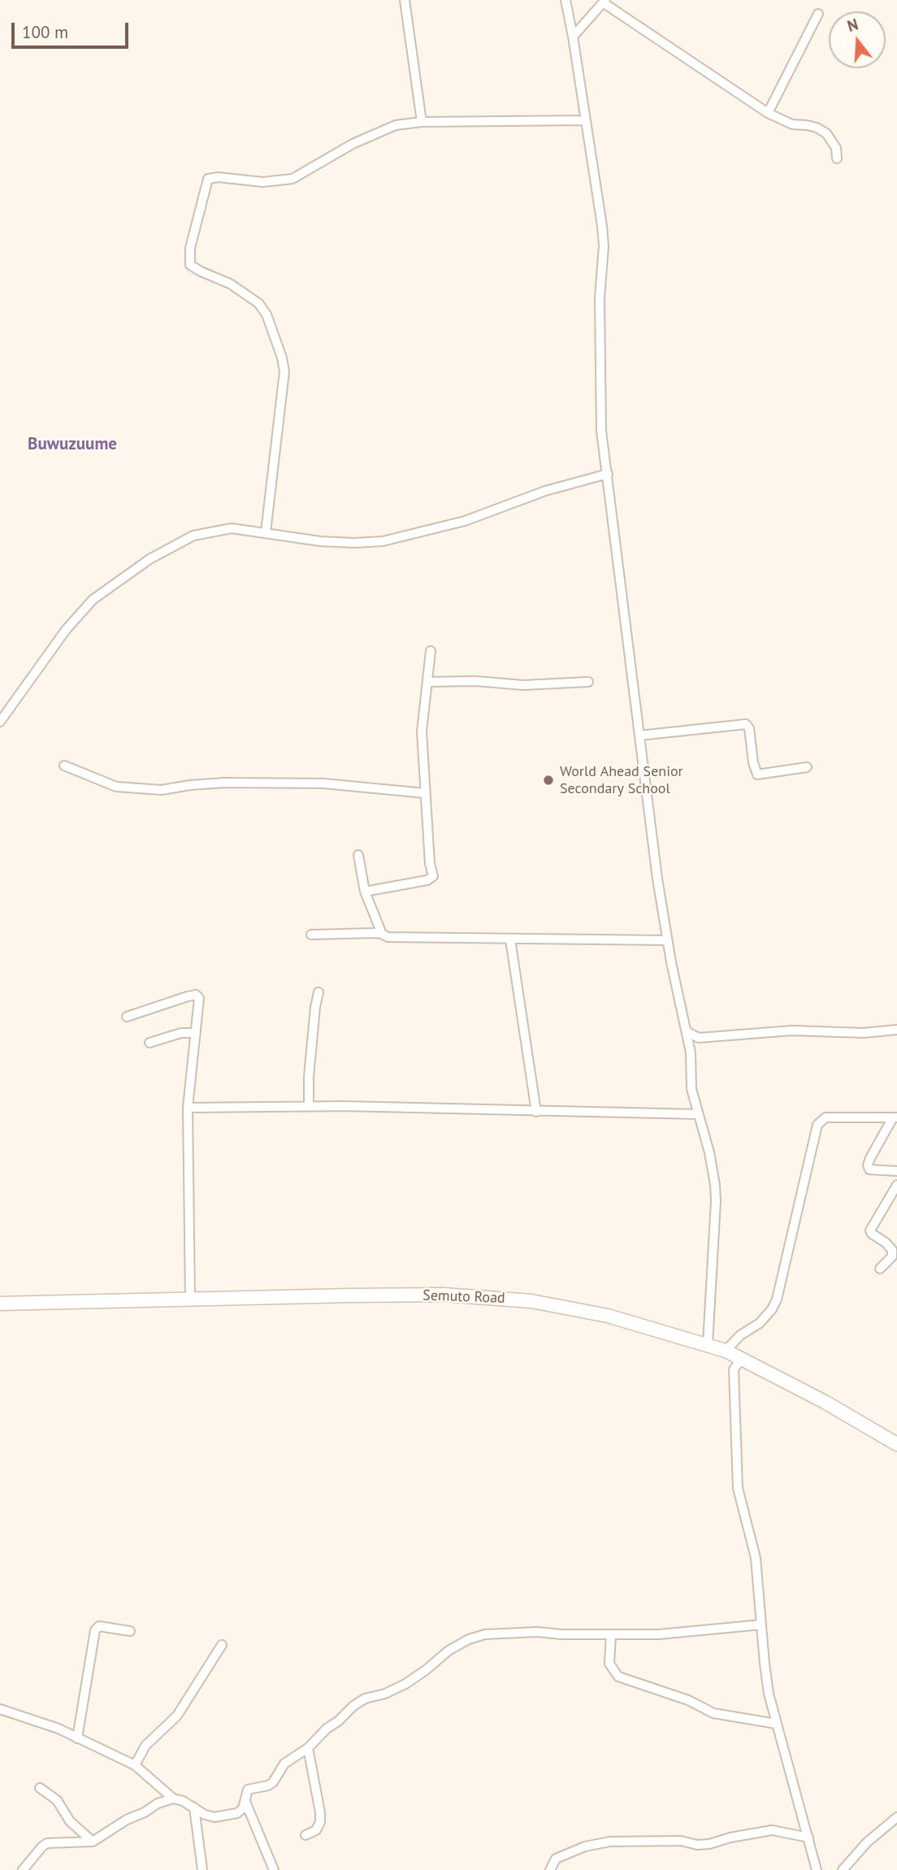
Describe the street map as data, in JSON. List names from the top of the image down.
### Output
{
  "streets": {
    "main road": ["Semuto Road"]
  },
  "districts": ["Buwuzuume"],
  "places": ["World Ahead Senior Secondary School"],
  "scale_bar": "100 m",
  "north": "top"
}
